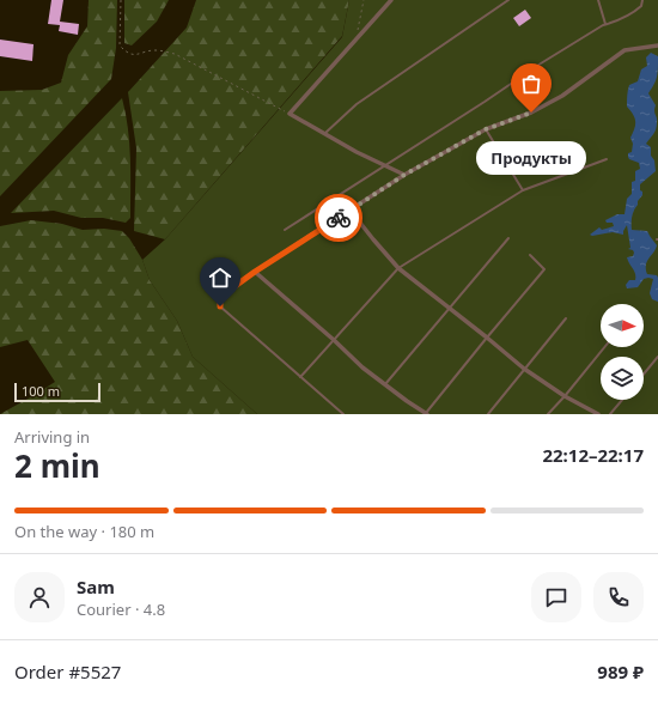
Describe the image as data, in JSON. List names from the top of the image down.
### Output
{
  "places": ["Продукты"],
  "scale_bar": "100 m",
  "north": "right",
  "page": {
    "bubble": "Продукты",
    "scale": "100 m",
    "heading": ["2 min", "Arriving in", "22:12–22:17"],
    "panel": [
      "Sam",
      "Courier · 4.8",
      "Order #5527",
      "989 ₽"
    ],
    "bar": "On the way · 180 m"
  }
}
